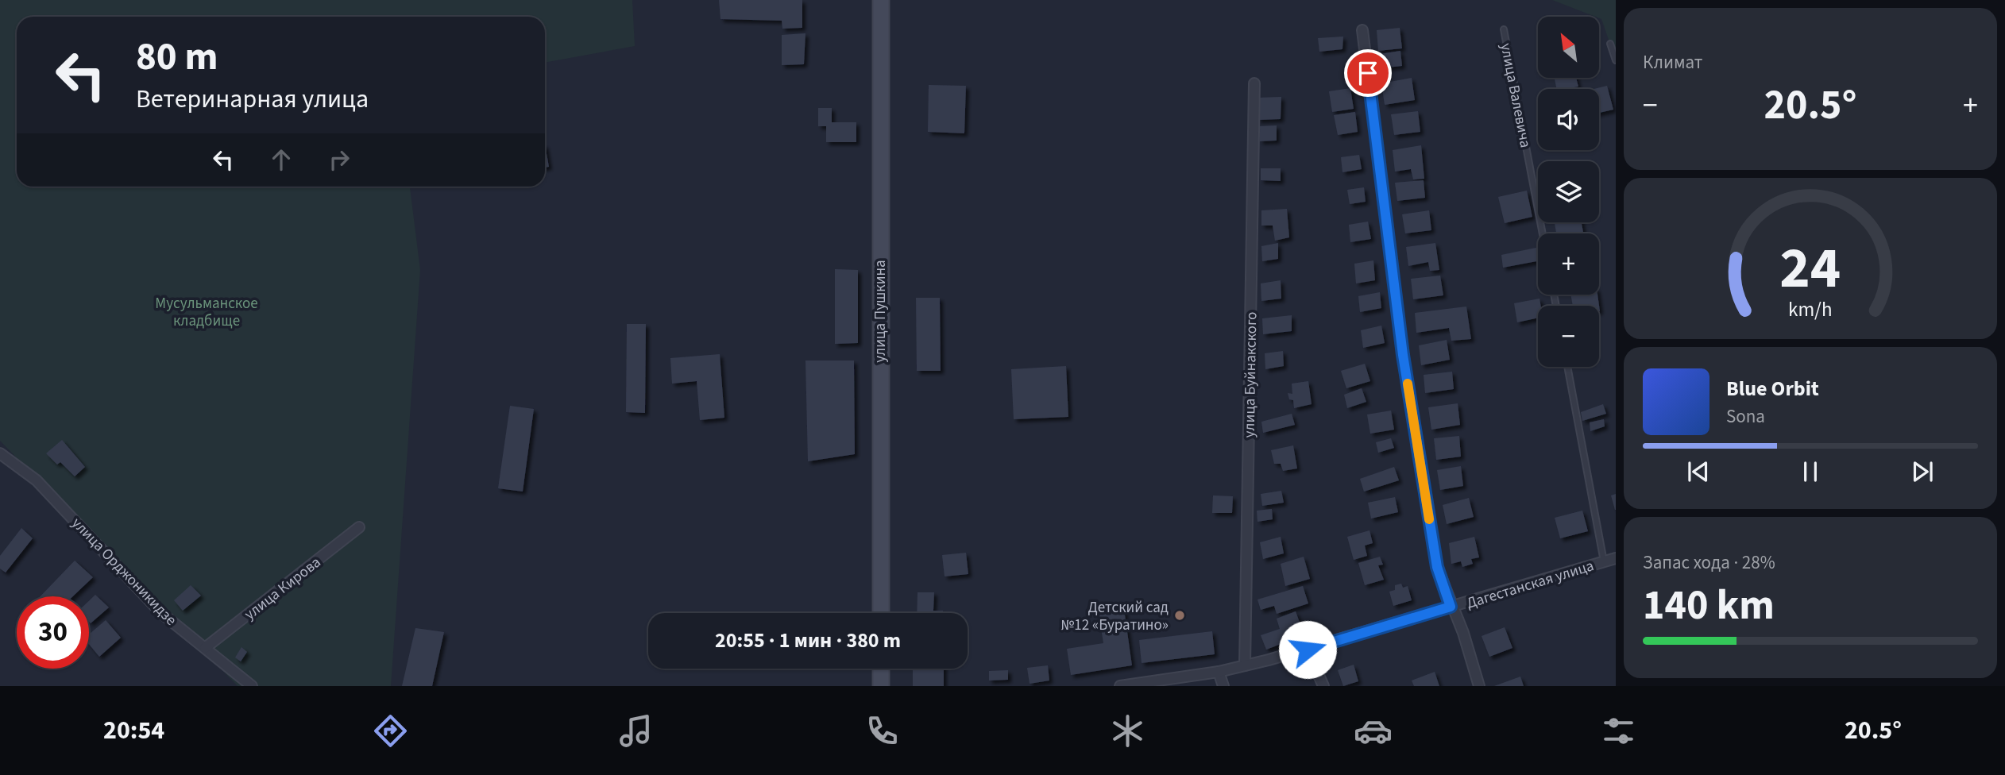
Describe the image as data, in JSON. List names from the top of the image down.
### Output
{
  "streets": {
    "street": [
      "улица Пушкина",
      "улица Буйнакского",
      "улица Орджоникидзе",
      "Дагестанская улица",
      "улица Кирова"
    ],
    "lane": ["улица Валевича"]
  },
  "crossings": [
    ["улица Буйнакского", "Дагестанская улица"],
    ["улица Орджоникидзе", "улица Кирова"]
  ],
  "parks": ["Мусульманское кладбище"],
  "places": ["Детский сад №12 «Буратино»"],
  "north": "top left",
  "page": {
    "tile": [
      "Климат",
      ["Запас хода · 28%", "140 km"]
    ],
    "map_buttons": ["+", "−"],
    "turn": ["80 m", "Ветеринарная улица"],
    "heat": ["−", "20.5°", "+"],
    "song": ["Blue Orbit", "Sona"],
    "limit": "30",
    "trip": "20:55 · 1 мин · 380 m",
    "tabs": ["20:54", "20.5°"],
    "gauge": ["24", "km/h"]
  }
}
